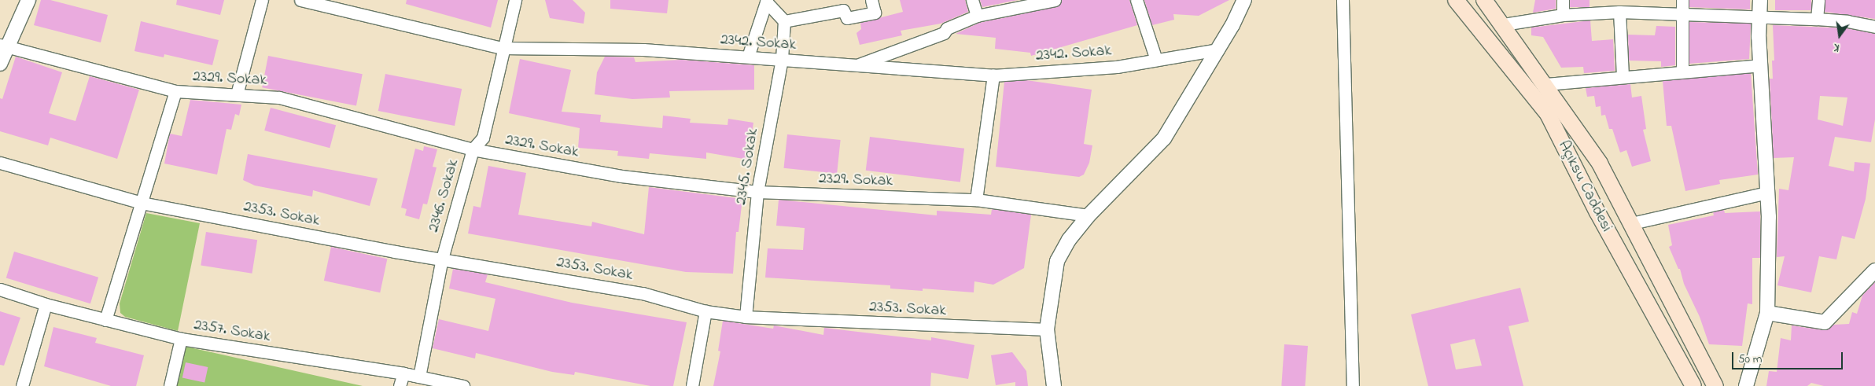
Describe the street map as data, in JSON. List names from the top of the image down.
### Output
{
  "streets": {
    "main road": ["Açıksu Caddesi"],
    "street": [
      "2342. Sokak",
      "2329. Sokak",
      "2345. Sokak",
      "2346. Sokak",
      "2353. Sokak",
      "2357. Sokak"
    ]
  },
  "crossings": [
    ["2342. Sokak", "2345. Sokak"],
    ["2342. Sokak", "2346. Sokak"],
    ["2329. Sokak", "2345. Sokak"],
    ["2329. Sokak", "2346. Sokak"],
    ["2345. Sokak", "2353. Sokak"],
    ["2346. Sokak", "2353. Sokak"],
    ["2346. Sokak", "2357. Sokak"]
  ],
  "scale_bar": "50 m",
  "north": "bottom"
}
